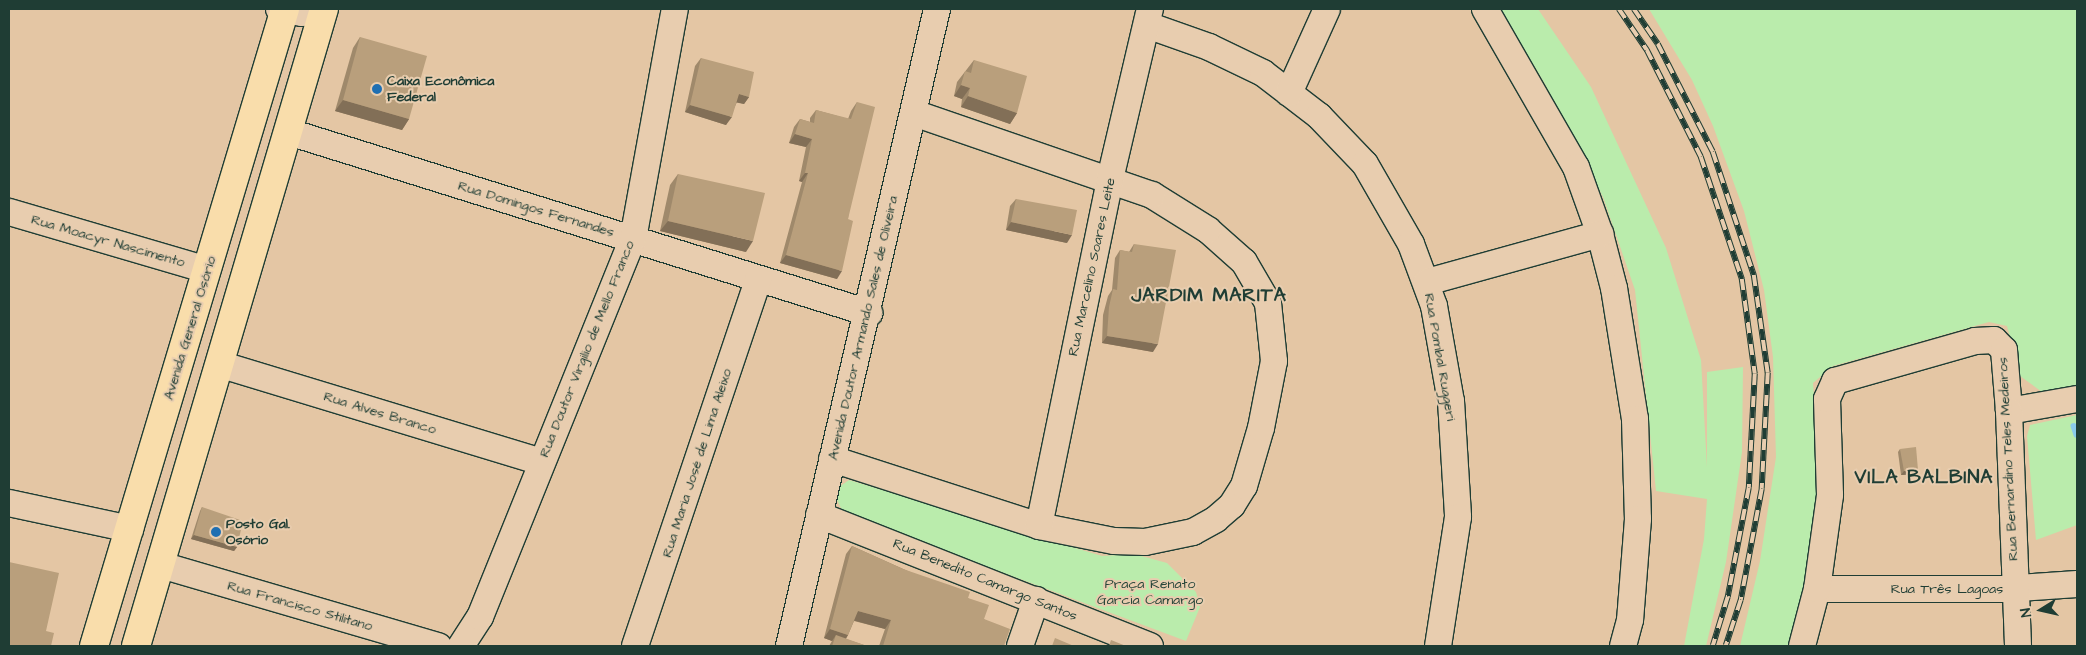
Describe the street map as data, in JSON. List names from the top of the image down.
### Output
{
  "streets": {
    "main road": ["Avenida General Osório"],
    "street": [
      "Rua Domingos Fernandes",
      "Rua Moacyr Nascimento",
      "Rua Marcelino Soares Leite",
      "Avenida Doutor Armando Sales de Oliveira",
      "Rua Doutor Virgilio de Mello Franco",
      "Rua Pombal Ruggeri",
      "Rua Alves Branco",
      "Rua Bernardino Teles Medeiros",
      "Rua Maria José de Lima Aleixo",
      "Rua Benedito Camargo Santos",
      "Rua Três Lagoas",
      "Rua Francisco Stilitano"
    ]
  },
  "crossings": [
    ["Rua Domingos Fernandes", "Avenida Doutor Armando Sales de Oliveira"],
    ["Rua Domingos Fernandes", "Rua Doutor Virgilio de Mello Franco"],
    ["Rua Domingos Fernandes", "Rua Maria José de Lima Aleixo"],
    ["Rua Moacyr Nascimento", "Avenida General Osório"],
    ["Rua Marcelino Soares Leite", "Rua Pombal Ruggeri"],
    ["Avenida Doutor Armando Sales de Oliveira", "Rua Benedito Camargo Santos"],
    ["Rua Doutor Virgilio de Mello Franco", "Rua Alves Branco"],
    ["Rua Bernardino Teles Medeiros", "Rua Três Lagoas"]
  ],
  "districts": ["JARDIM MARITA", "VILA BALBINA"],
  "parks": ["Praça Renato Garcia Camargo"],
  "places": ["Caixa Econômica Federal", "Posto Gal. Osório"],
  "north": "left"
}
